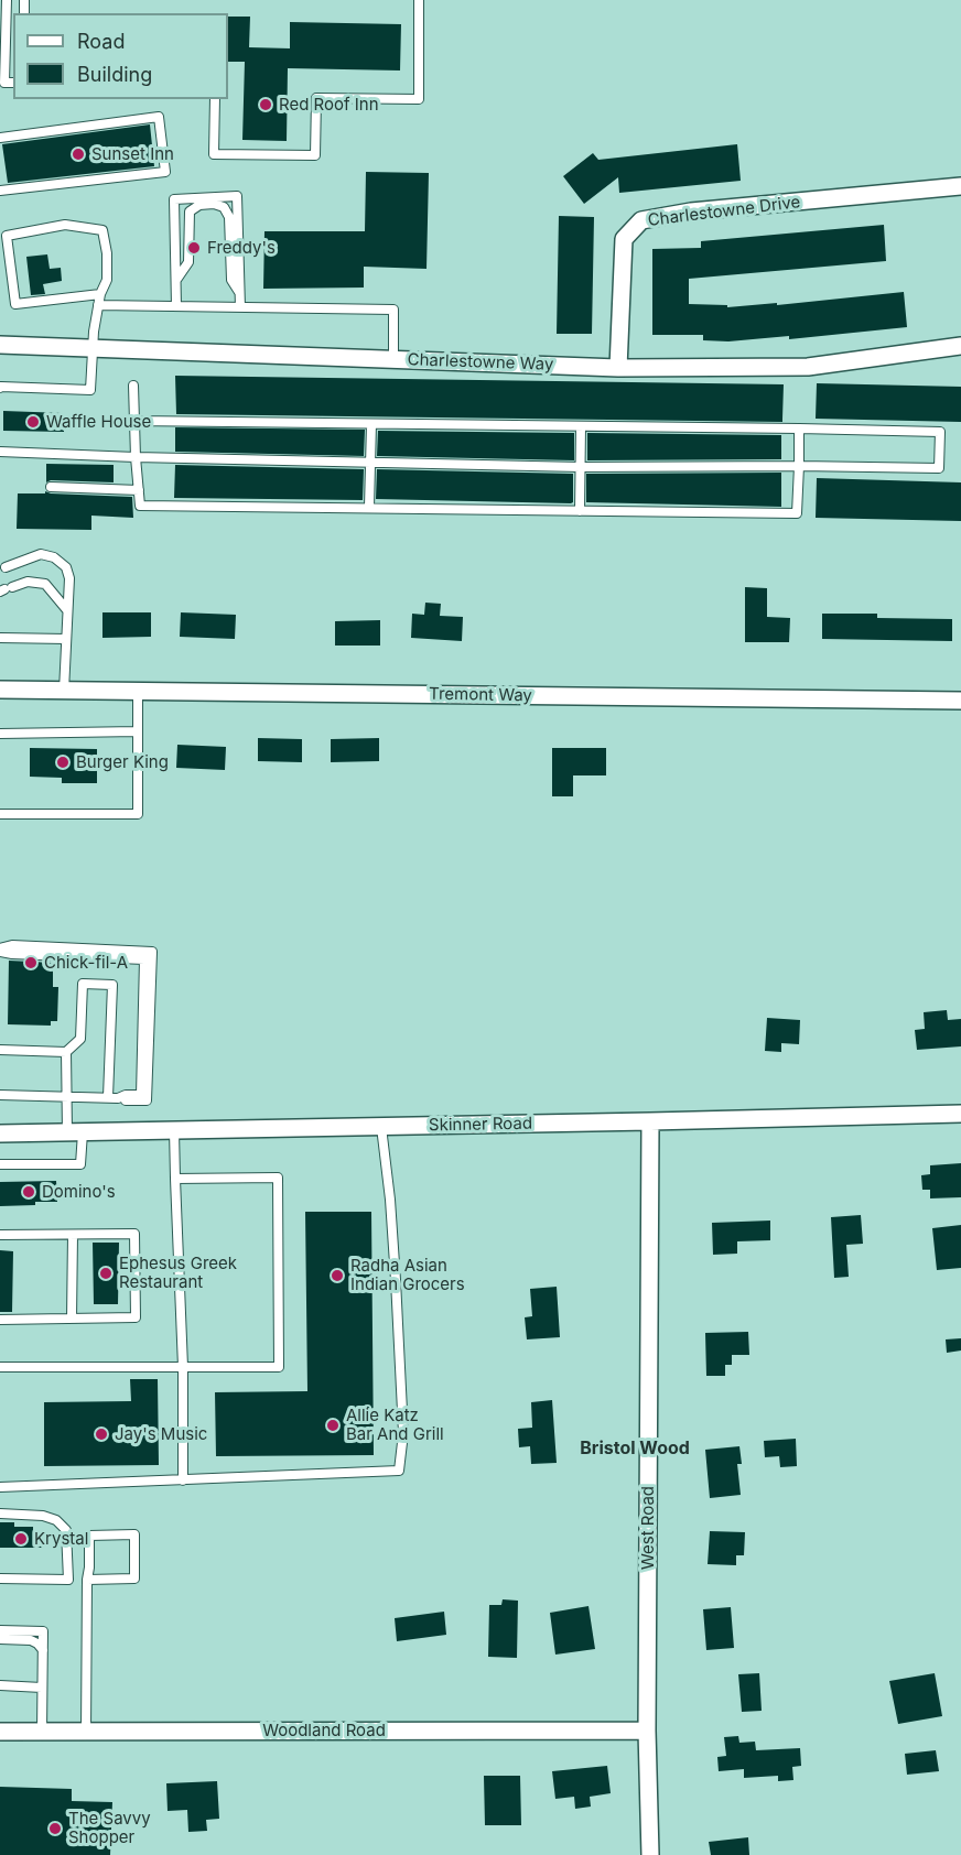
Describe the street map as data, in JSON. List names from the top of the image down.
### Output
{
  "streets": {
    "street": [
      "Charlestowne Drive",
      "Charlestowne Way",
      "Tremont Way",
      "Skinner Road",
      "West Road",
      "Woodland Road"
    ]
  },
  "crossings": [
    ["Charlestowne Drive", "Charlestowne Way"],
    ["Skinner Road", "West Road"],
    ["West Road", "Woodland Road"]
  ],
  "districts": ["Bristol Wood"],
  "places": [
    "Red Roof Inn",
    "Sunset Inn",
    "Freddy's",
    "Waffle House",
    "Burger King",
    "Chick-fil-A",
    "Domino's",
    "Ephesus Greek Restaurant",
    "Radha Asian Indian Grocers",
    "Allie Katz Bar And Grill",
    "Jay's Music",
    "Krystal",
    "The Savvy Shopper"
  ],
  "legend": ["Road", "Building"]
}
